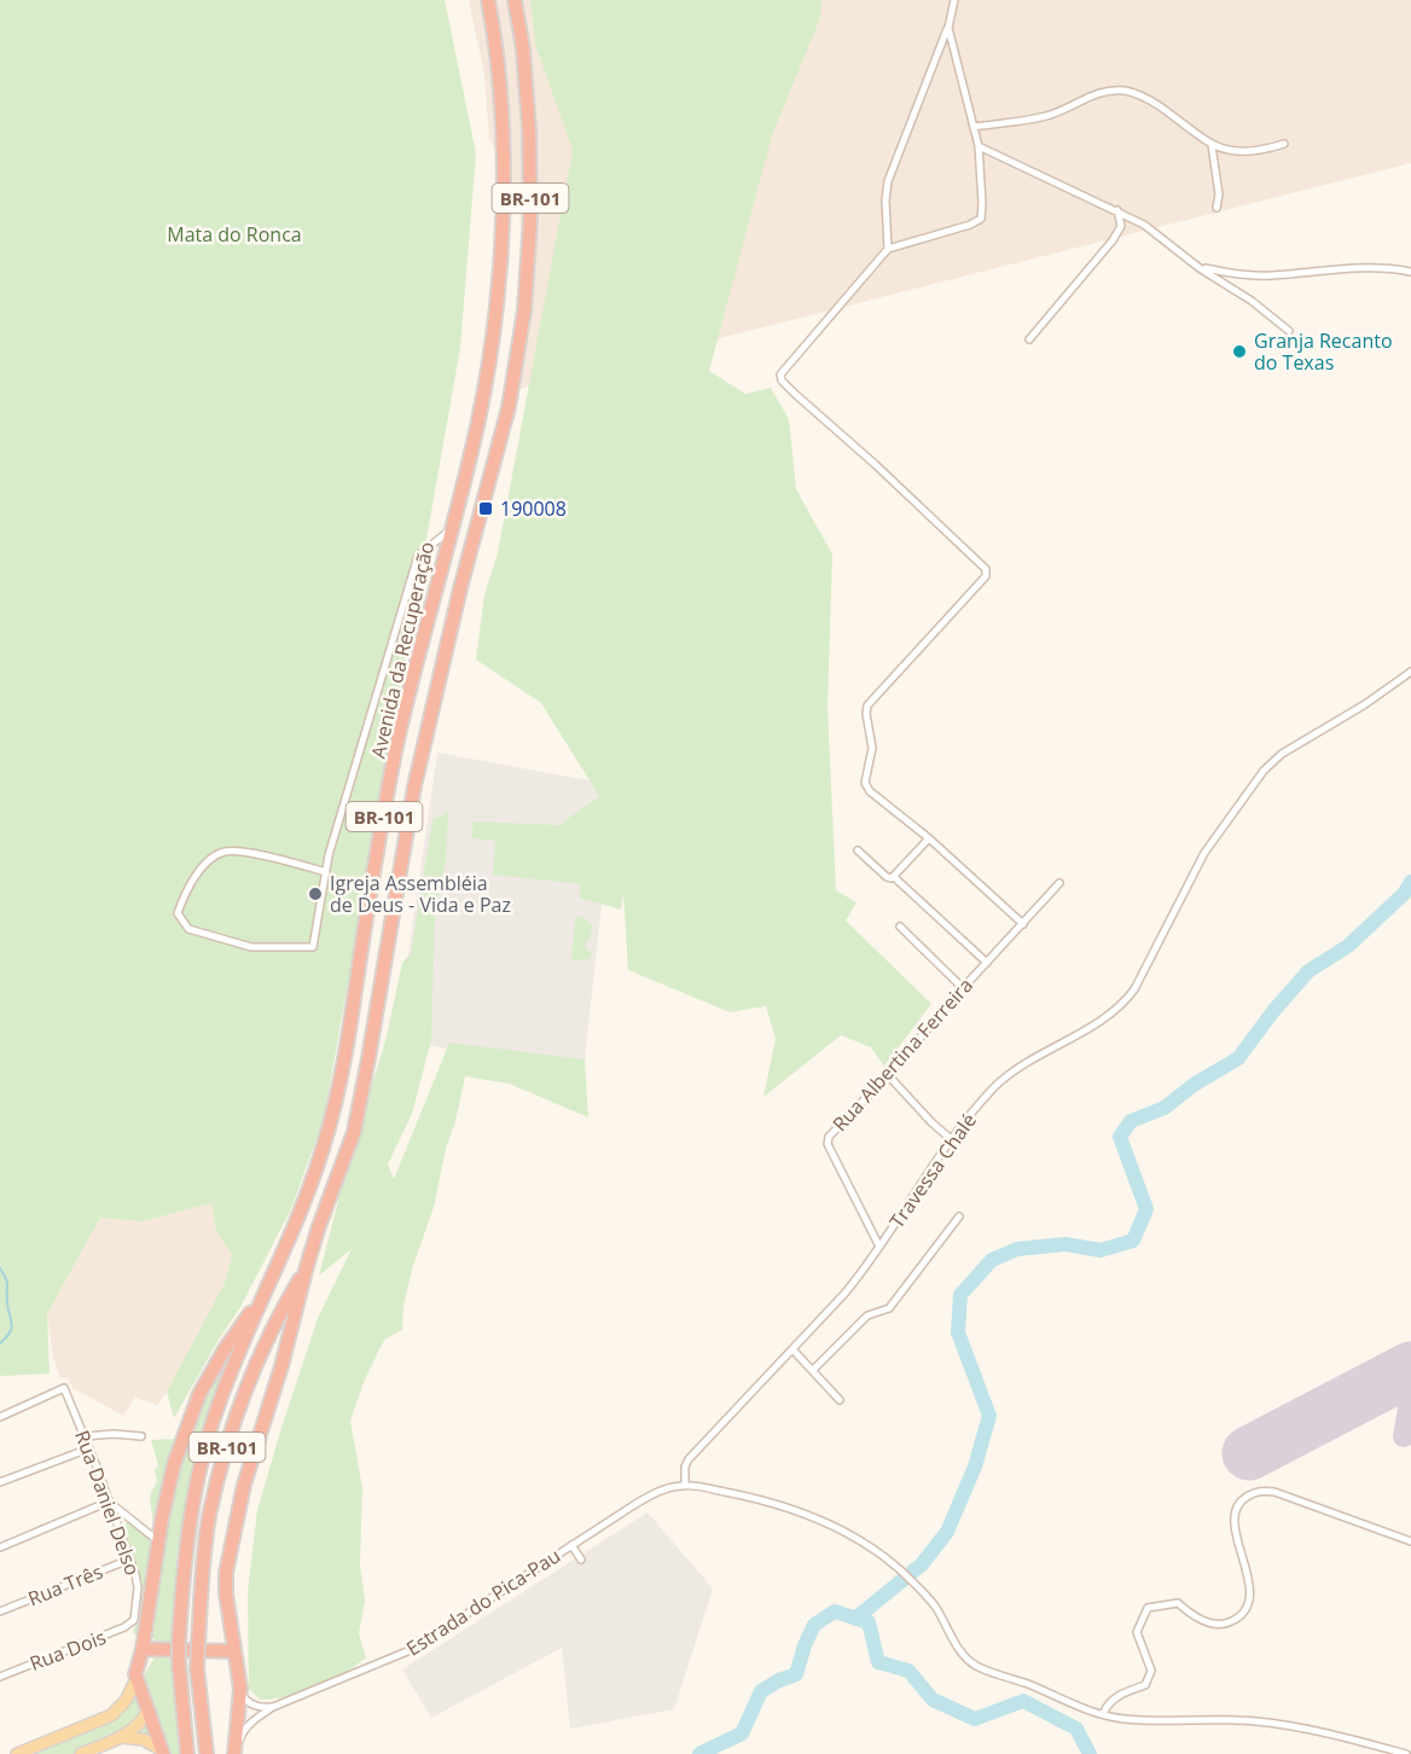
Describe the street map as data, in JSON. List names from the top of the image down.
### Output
{
  "streets": {
    "highway": ["BR-101", "Avenida da Recuperação"],
    "street": [
      "Rua Albertina Ferreira",
      "Travessa Chalé",
      "Rua Daniel Delso",
      "Rua Três",
      "Estrada do Pica-Pau",
      "Rua Dois"
    ]
  },
  "crossings": [
    ["BR-101", "Avenida da Recuperação"],
    ["Rua Albertina Ferreira", "Travessa Chalé"],
    ["Travessa Chalé", "Estrada do Pica-Pau"],
    ["Rua Daniel Delso", "Rua Três"],
    ["Rua Daniel Delso", "Rua Dois"]
  ],
  "parks": ["Mata do Ronca"],
  "places": {
    "other": ["Granja Recanto do Texas", "Igreja Assembléia de Deus - Vida e Paz"],
    "transit": ["190008"]
  }
}
